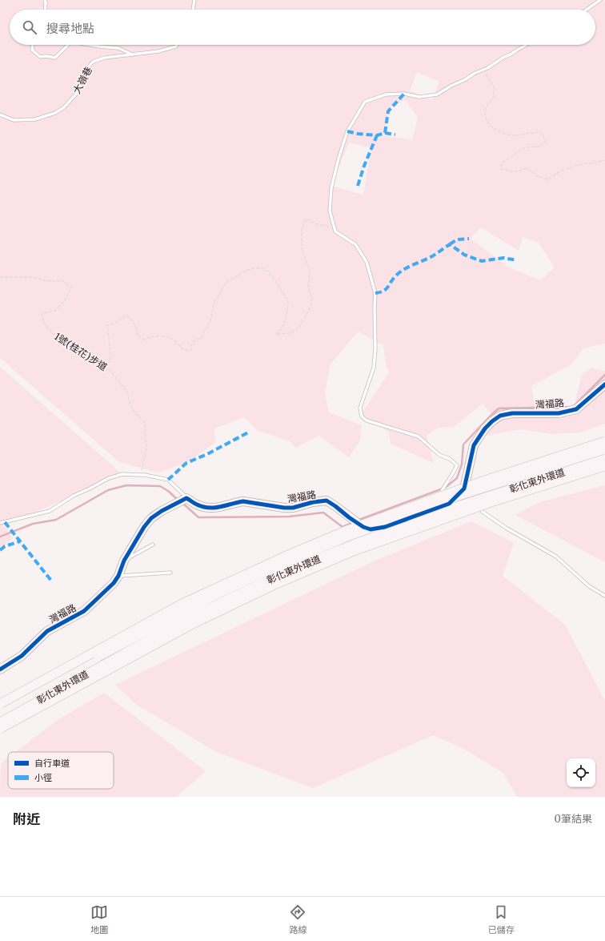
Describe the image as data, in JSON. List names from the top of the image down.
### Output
{
  "streets": {
    "main road": ["彰化東外環道"],
    "street": ["灣福路"],
    "lane": ["大嶺巷"],
    "path": ["1號(桂花)步道"]
  },
  "legend": ["自行車道", "小徑"],
  "page": {
    "search": "搜尋地點",
    "heading": ["附近", "0筆結果"],
    "nav": ["地圖", "路線", "已儲存"]
  }
}
